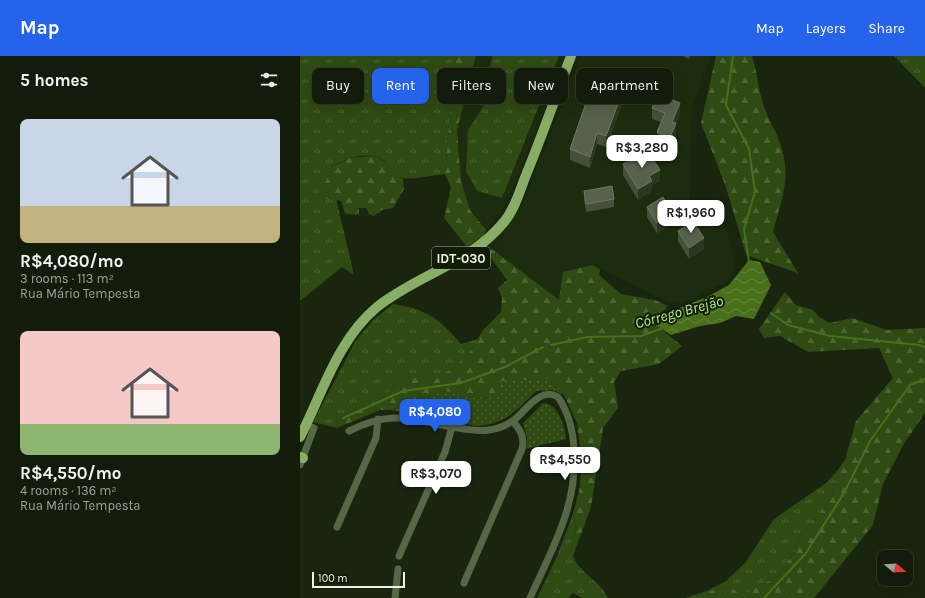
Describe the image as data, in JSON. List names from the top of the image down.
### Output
{
  "streets": {
    "main road": ["IDT-030"]
  },
  "water": ["Córrego Brejão"],
  "scale_bar": "100 m",
  "north": "right",
  "page": {
    "header": "Map",
    "nav": ["Map", "Layers", "Share"],
    "heading": "5 homes",
    "chip": [
      "Buy",
      "Rent",
      "Filters",
      "New",
      "Apartment"
    ],
    "list": [
      {
        "name": "R$4,080/mo",
        "note": "3 rooms · 113 m² · Rua Mário Tempesta"
      },
      {
        "name": "R$4,550/mo",
        "note": "4 rooms · 136 m² · Rua Mário Tempesta"
      }
    ],
    "price": [
      "R$3,280",
      "R$1,960",
      "R$4,080",
      "R$4,550",
      "R$3,070"
    ],
    "scale": "100 m"
  }
}
